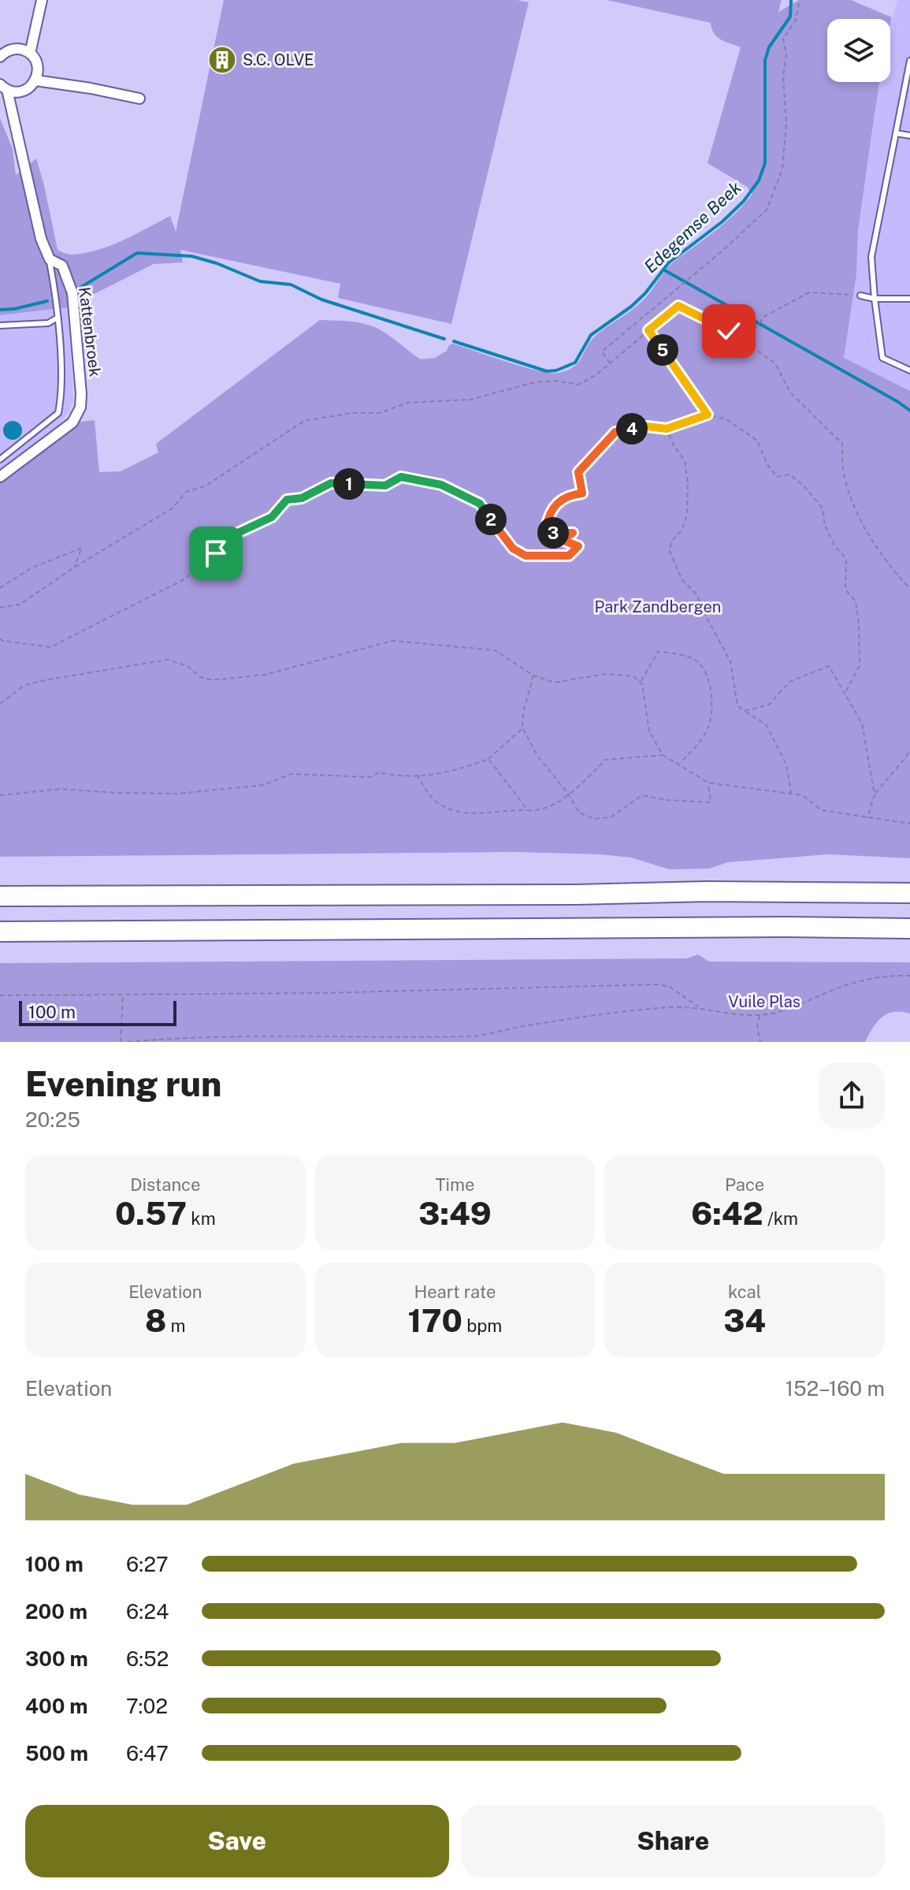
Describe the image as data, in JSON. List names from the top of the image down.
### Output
{
  "streets": {
    "street": ["Kattenbroek"]
  },
  "water": ["Edegemse Beek"],
  "parks": ["Park Zandbergen", "Vuile Plas"],
  "places": {
    "building": ["S.C. OLVE"]
  },
  "scale_bar": "100 m",
  "page": {
    "pins": [
      "5",
      "4",
      "1",
      "2",
      "3"
    ],
    "scale": "100 m",
    "heading": ["Evening run", "20:25"],
    "stats": [
      ["Distance", "0.57 km"],
      ["Time", "3:49"],
      ["Pace", "6:42 /km"],
      ["Elevation", "8 m"],
      ["Heart rate", "170 bpm"],
      ["kcal", "34"]
    ],
    "chart": ["Elevation", "152–160 m"],
    "list": [
      {
        "name": "100 m",
        "note": "6:27"
      },
      {
        "name": "200 m",
        "note": "6:24"
      },
      {
        "name": "300 m",
        "note": "6:52"
      },
      {
        "name": "400 m",
        "note": "7:02"
      },
      {
        "name": "500 m",
        "note": "6:47"
      }
    ],
    "buttons": ["Save", "Share"]
  }
}
